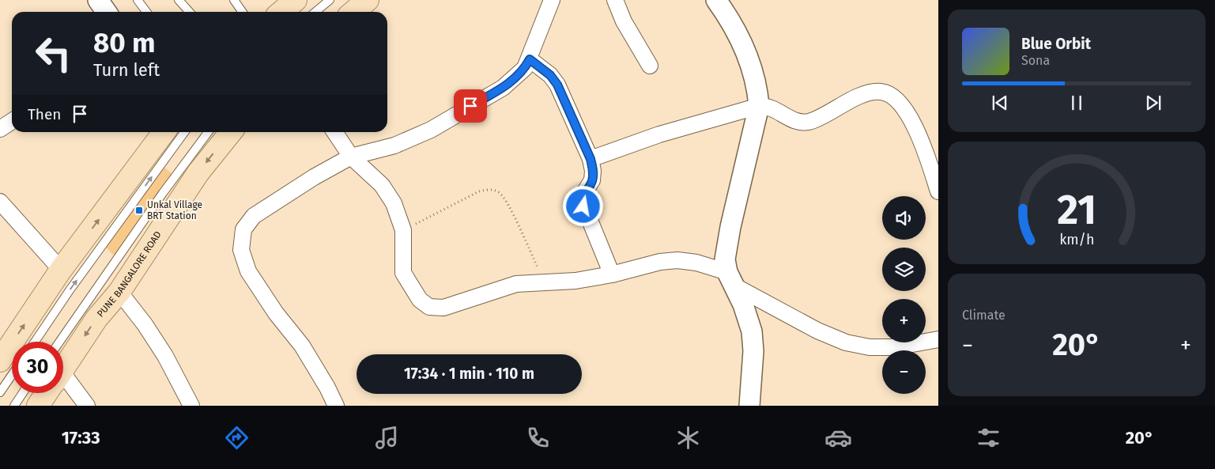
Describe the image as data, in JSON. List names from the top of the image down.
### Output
{
  "streets": {
    "main road": ["PUNE BANGALORE ROAD"]
  },
  "places": {
    "transit": ["Unkal Village BRT Station"]
  },
  "page": {
    "turn": ["80 m", "Turn left"],
    "song": ["Blue Orbit", "Sona"],
    "then": "Then",
    "map_buttons": ["+", "−"],
    "tile": "Climate",
    "heat": ["−", "20°", "+"],
    "limit": "30",
    "trip": "17:34 · 1 min · 110 m",
    "tabs": ["17:33", "20°"],
    "gauge": ["21", "km/h"]
  }
}
